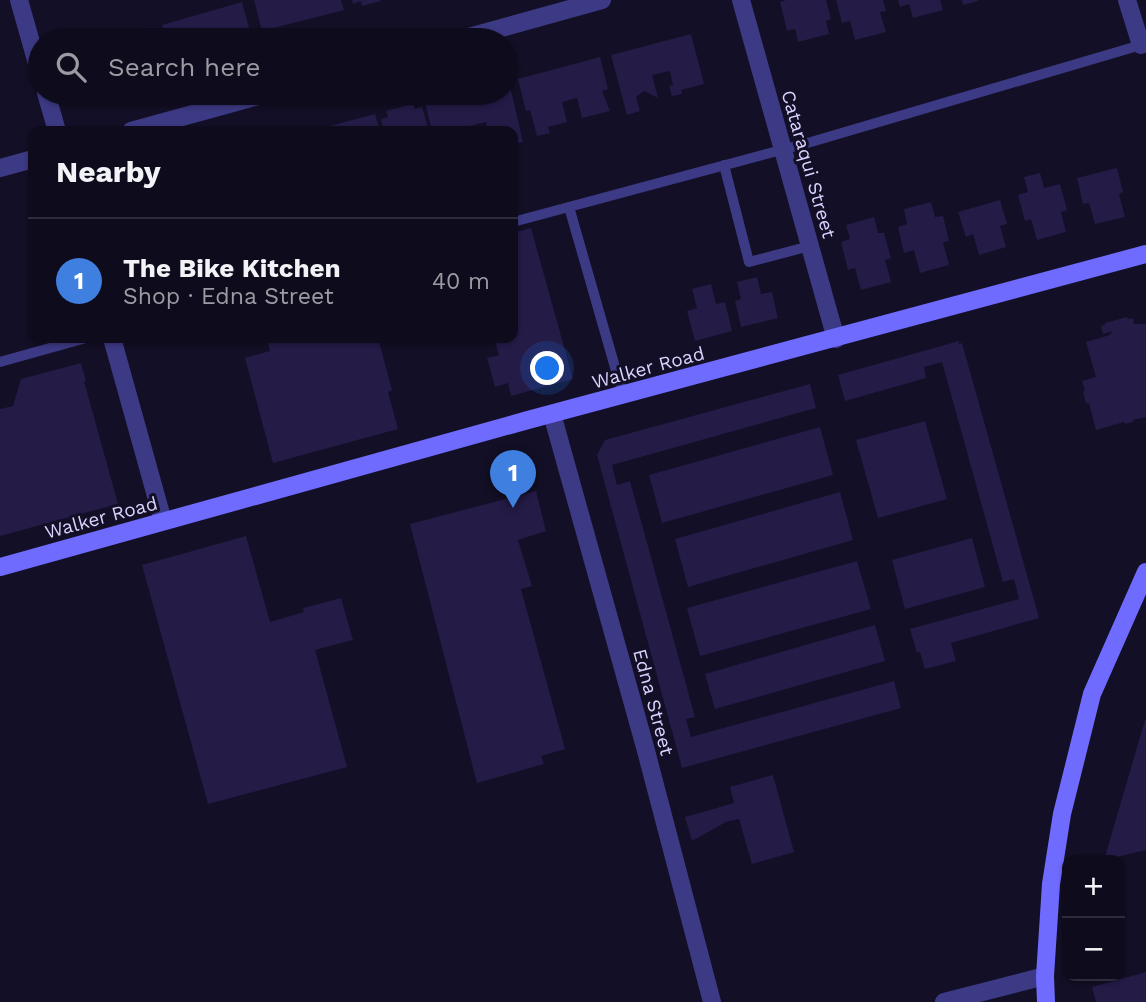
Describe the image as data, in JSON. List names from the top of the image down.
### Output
{
  "streets": {
    "main road": ["Walker Road"],
    "street": ["Cataraqui Street", "Edna Street"]
  },
  "crossings": [
    ["Cataraqui Street", "Walker Road"],
    ["Walker Road", "Edna Street"]
  ],
  "page": {
    "search": "Search here",
    "heading": "Nearby",
    "list": [
      {
        "mark": "1",
        "name": "The Bike Kitchen",
        "note": "Shop · Edna Street",
        "value": "40 m"
      }
    ],
    "pins": "1",
    "map_buttons": ["+", "−"]
  }
}
